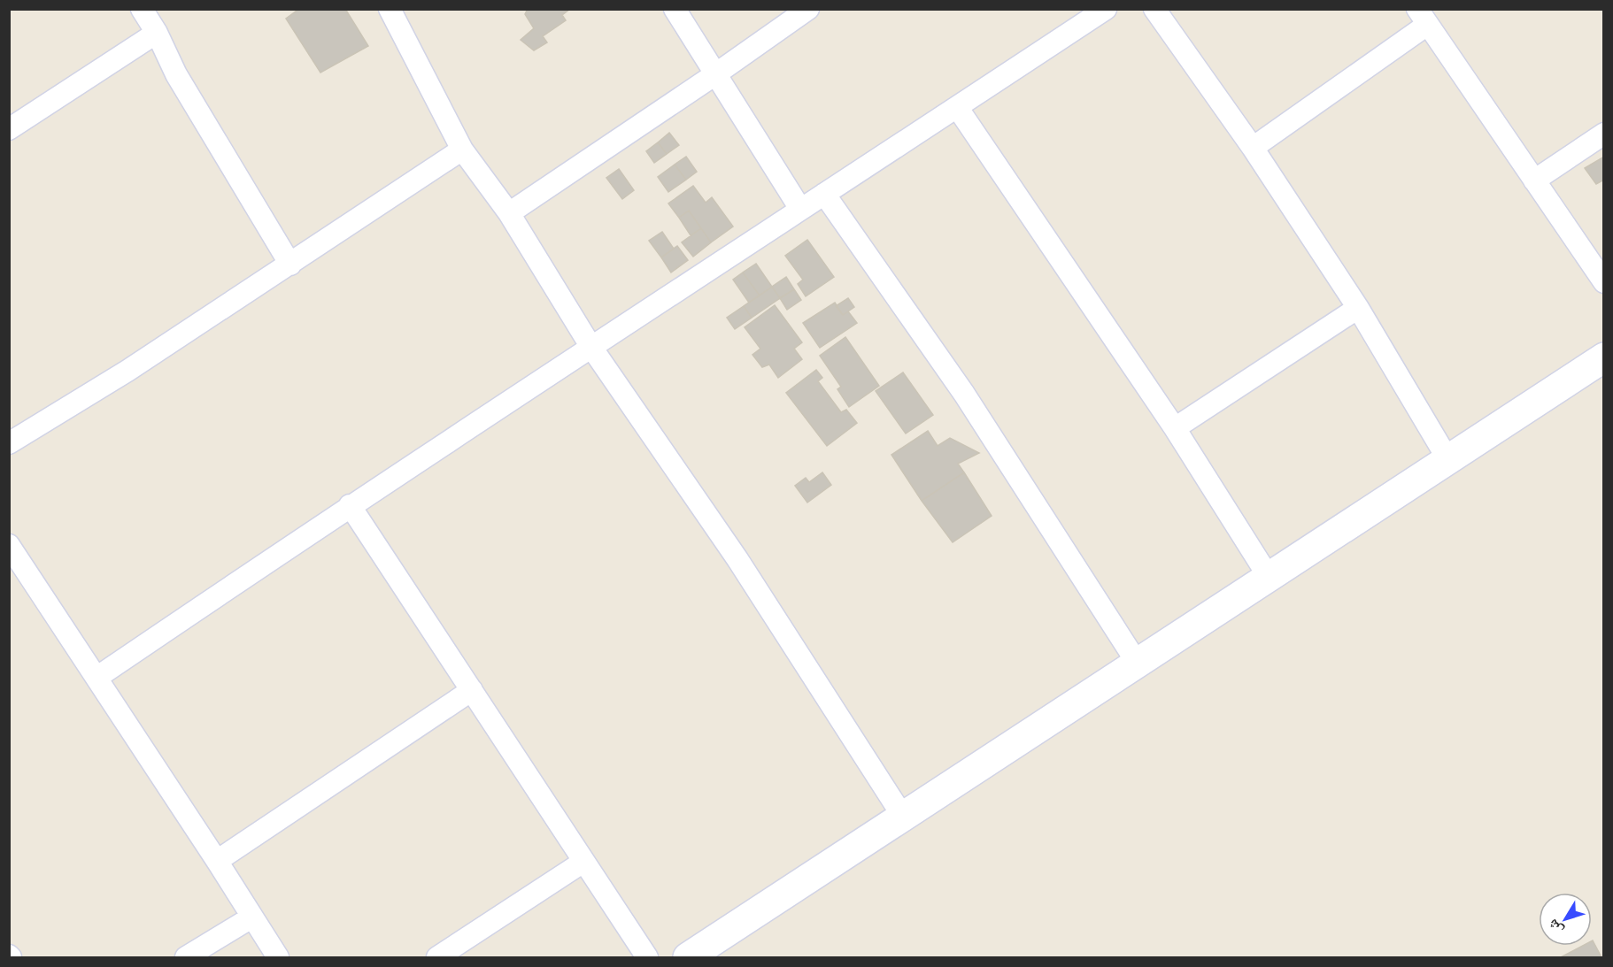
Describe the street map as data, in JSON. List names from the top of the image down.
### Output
{
  "north": "bottom left"
}
